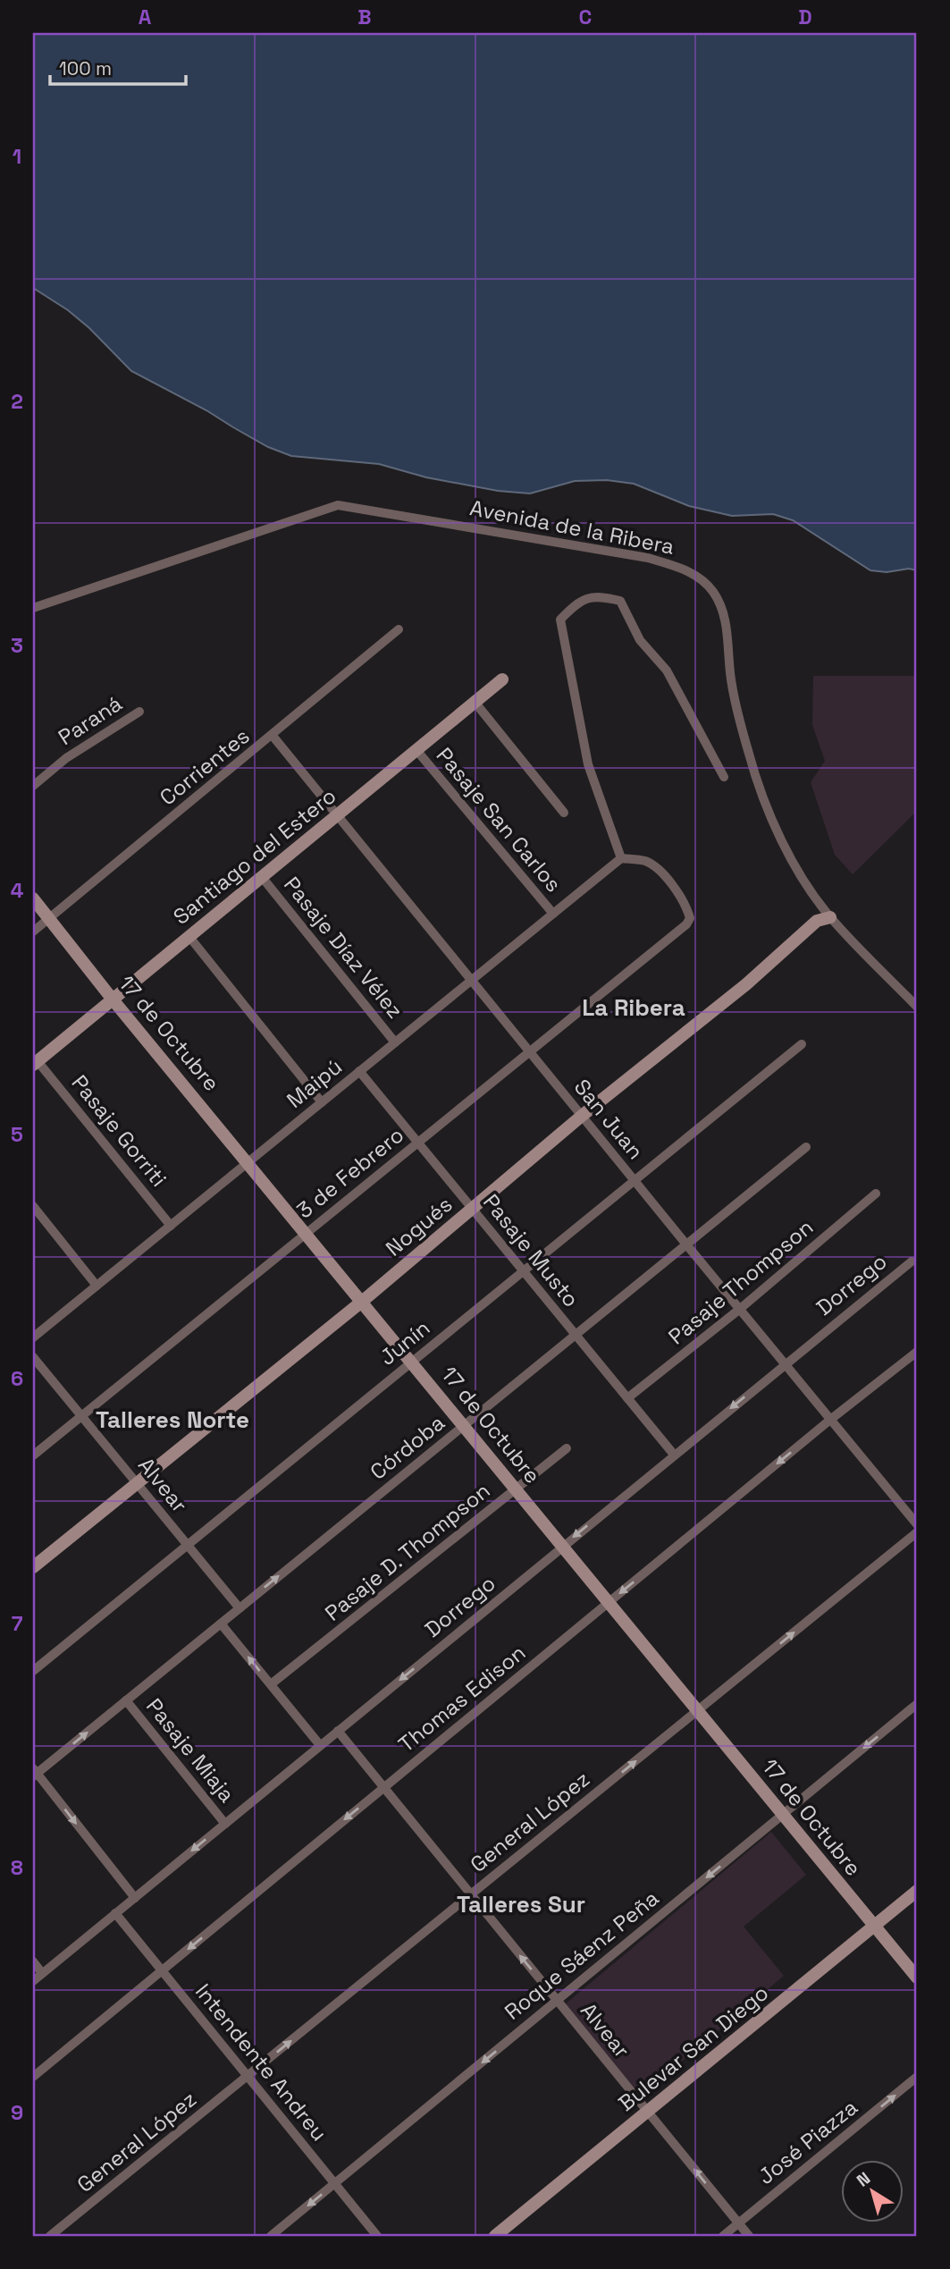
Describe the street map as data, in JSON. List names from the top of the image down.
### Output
{
  "streets": {
    "street": [
      "Avenida de la Ribera",
      "Paraná",
      "Corrientes",
      "Pasaje San Carlos",
      "Santiago del Estero",
      "Pasaje Díaz Vélez",
      "17 de Octubre",
      "Maipú",
      "San Juan",
      "Pasaje Gorriti",
      "3 de Febrero",
      "Nogués",
      "Pasaje Musto",
      "Pasaje Thompson",
      "Dorrego",
      "Junín",
      "Córdoba",
      "Alvear",
      "Pasaje D. Thompson",
      "Thomas Edison",
      "Pasaje Miaja",
      "General López",
      "Roque Sáenz Peña",
      "Bulevar San Diego",
      "Intendente Andreu",
      "José Piazza"
    ]
  },
  "crossings": [
    ["Avenida de la Ribera", "Nogués"],
    ["Corrientes", "17 de Octubre"],
    ["Corrientes", "San Juan"],
    ["Pasaje San Carlos", "Santiago del Estero"],
    ["Pasaje San Carlos", "Maipú"],
    ["Santiago del Estero", "Pasaje Díaz Vélez"],
    ["Santiago del Estero", "17 de Octubre"],
    ["Santiago del Estero", "San Juan"],
    ["Santiago del Estero", "Pasaje Gorriti"],
    ["Pasaje Díaz Vélez", "Maipú"],
    ["17 de Octubre", "Maipú"],
    ["17 de Octubre", "3 de Febrero"],
    ["17 de Octubre", "Nogués"],
    ["17 de Octubre", "Dorrego"],
    ["17 de Octubre", "Junín"],
    ["17 de Octubre", "Córdoba"],
    ["17 de Octubre", "Pasaje D. Thompson"],
    ["17 de Octubre", "Thomas Edison"],
    ["17 de Octubre", "General López"],
    ["17 de Octubre", "Roque Sáenz Peña"],
    ["17 de Octubre", "Bulevar San Diego"],
    ["Maipú", "San Juan"],
    ["Maipú", "Pasaje Gorriti"],
    ["Maipú", "3 de Febrero"],
    ["Maipú", "Pasaje Musto"],
    ["San Juan", "3 de Febrero"],
    ["San Juan", "Nogués"],
    ["San Juan", "Pasaje Thompson"],
    ["San Juan", "Dorrego"],
    ["San Juan", "Junín"],
    ["San Juan", "Córdoba"],
    ["San Juan", "Thomas Edison"],
    ["3 de Febrero", "Pasaje Musto"],
    ["3 de Febrero", "Alvear"],
    ["Nogués", "Pasaje Musto"],
    ["Nogués", "Alvear"],
    ["Pasaje Musto", "Pasaje Thompson"],
    ["Pasaje Musto", "Dorrego"],
    ["Pasaje Musto", "Junín"],
    ["Pasaje Musto", "Córdoba"],
    ["Dorrego", "Alvear"],
    ["Dorrego", "Pasaje Miaja"],
    ["Dorrego", "Intendente Andreu"],
    ["Junín", "Alvear"],
    ["Córdoba", "Alvear"],
    ["Córdoba", "Pasaje Miaja"],
    ["Alvear", "Thomas Edison"],
    ["Alvear", "General López"],
    ["Alvear", "Roque Sáenz Peña"],
    ["Alvear", "Bulevar San Diego"],
    ["Alvear", "José Piazza"],
    ["Thomas Edison", "Intendente Andreu"],
    ["General López", "Intendente Andreu"],
    ["Roque Sáenz Peña", "Intendente Andreu"]
  ],
  "one_way": [
    "Dorrego",
    "Córdoba",
    "Thomas Edison",
    "General López",
    "Roque Sáenz Peña",
    "José Piazza"
  ],
  "districts": ["La Ribera", "Talleres Norte", "Talleres Sur"],
  "scale_bar": "100 m",
  "north": "top left",
  "grid": {
    "columns": [
      "A",
      "B",
      "C",
      "D"
    ],
    "rows": [
      "1",
      "2",
      "3",
      "4",
      "5",
      "6",
      "7",
      "8",
      "9"
    ]
  }
}
